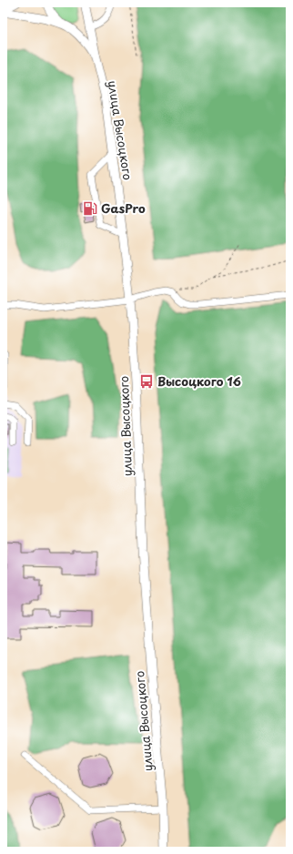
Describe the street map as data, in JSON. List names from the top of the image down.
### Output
{
  "streets": {
    "main road": ["улица Высоцкого"]
  },
  "places": {
    "fuel station": ["GasPro"],
    "bus stop": ["Высоцкого 16"]
  }
}
